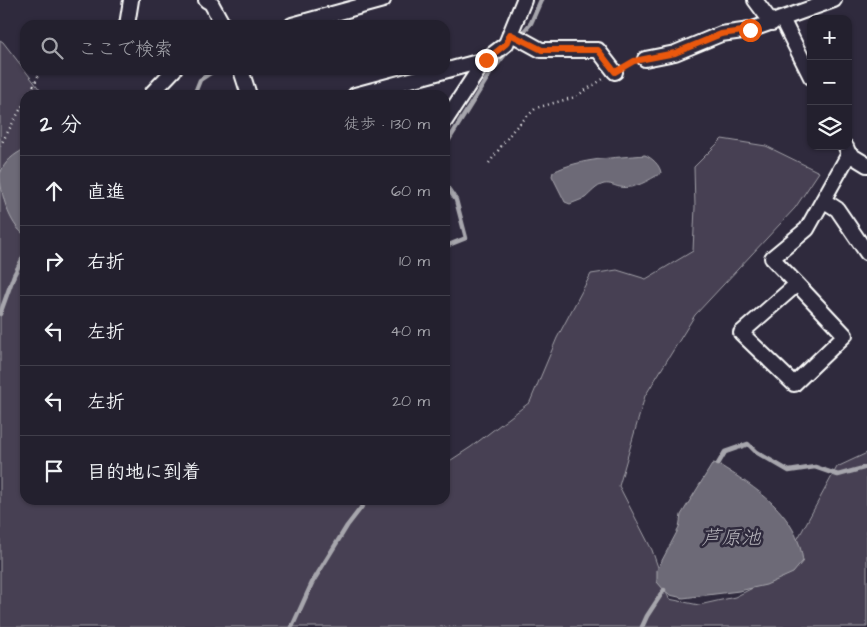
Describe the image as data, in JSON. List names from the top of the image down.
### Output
{
  "water": ["芦原池"],
  "page": {
    "map_buttons": ["+", "−"],
    "search": "ここで検索",
    "heading": ["2 分", "徒歩 · 130 m"],
    "list": [
      ["直進", "60 m"],
      ["右折", "10 m"],
      ["左折", "40 m"],
      ["左折", "20 m"],
      "目的地に到着"
    ]
  }
}
